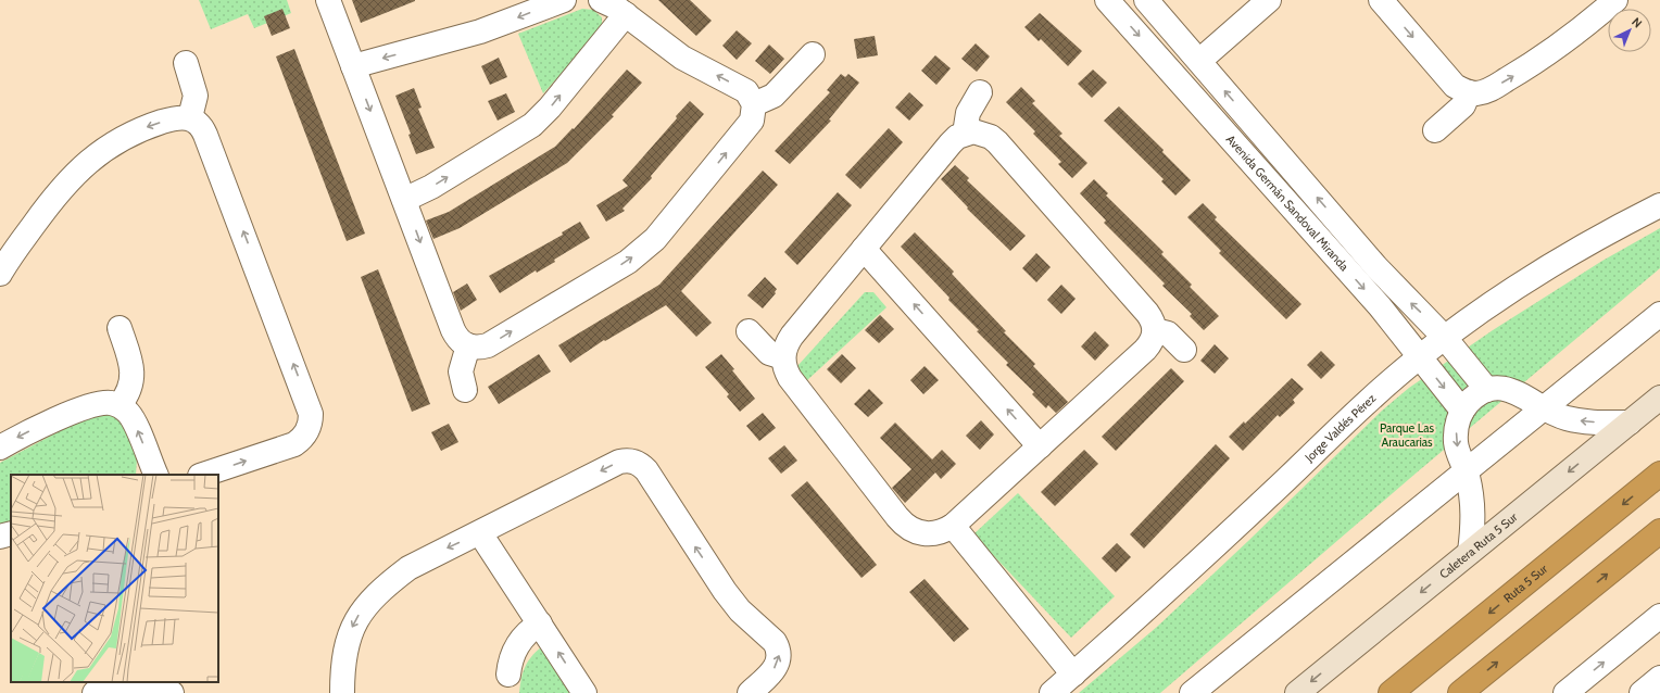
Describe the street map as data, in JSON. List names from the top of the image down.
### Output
{
  "streets": {
    "highway": ["Ruta 5 Sur"],
    "main road": ["Caletera Ruta 5 Sur"],
    "street": ["Avenida Germán Sandoval Miranda", "Jorge Valdés Pérez"]
  },
  "crossings": [
    ["Avenida Germán Sandoval Miranda", "Jorge Valdés Pérez"]
  ],
  "one_way": ["Caletera Ruta 5 Sur"],
  "parks": ["Parque Las Araucarias"],
  "north": "top right"
}
